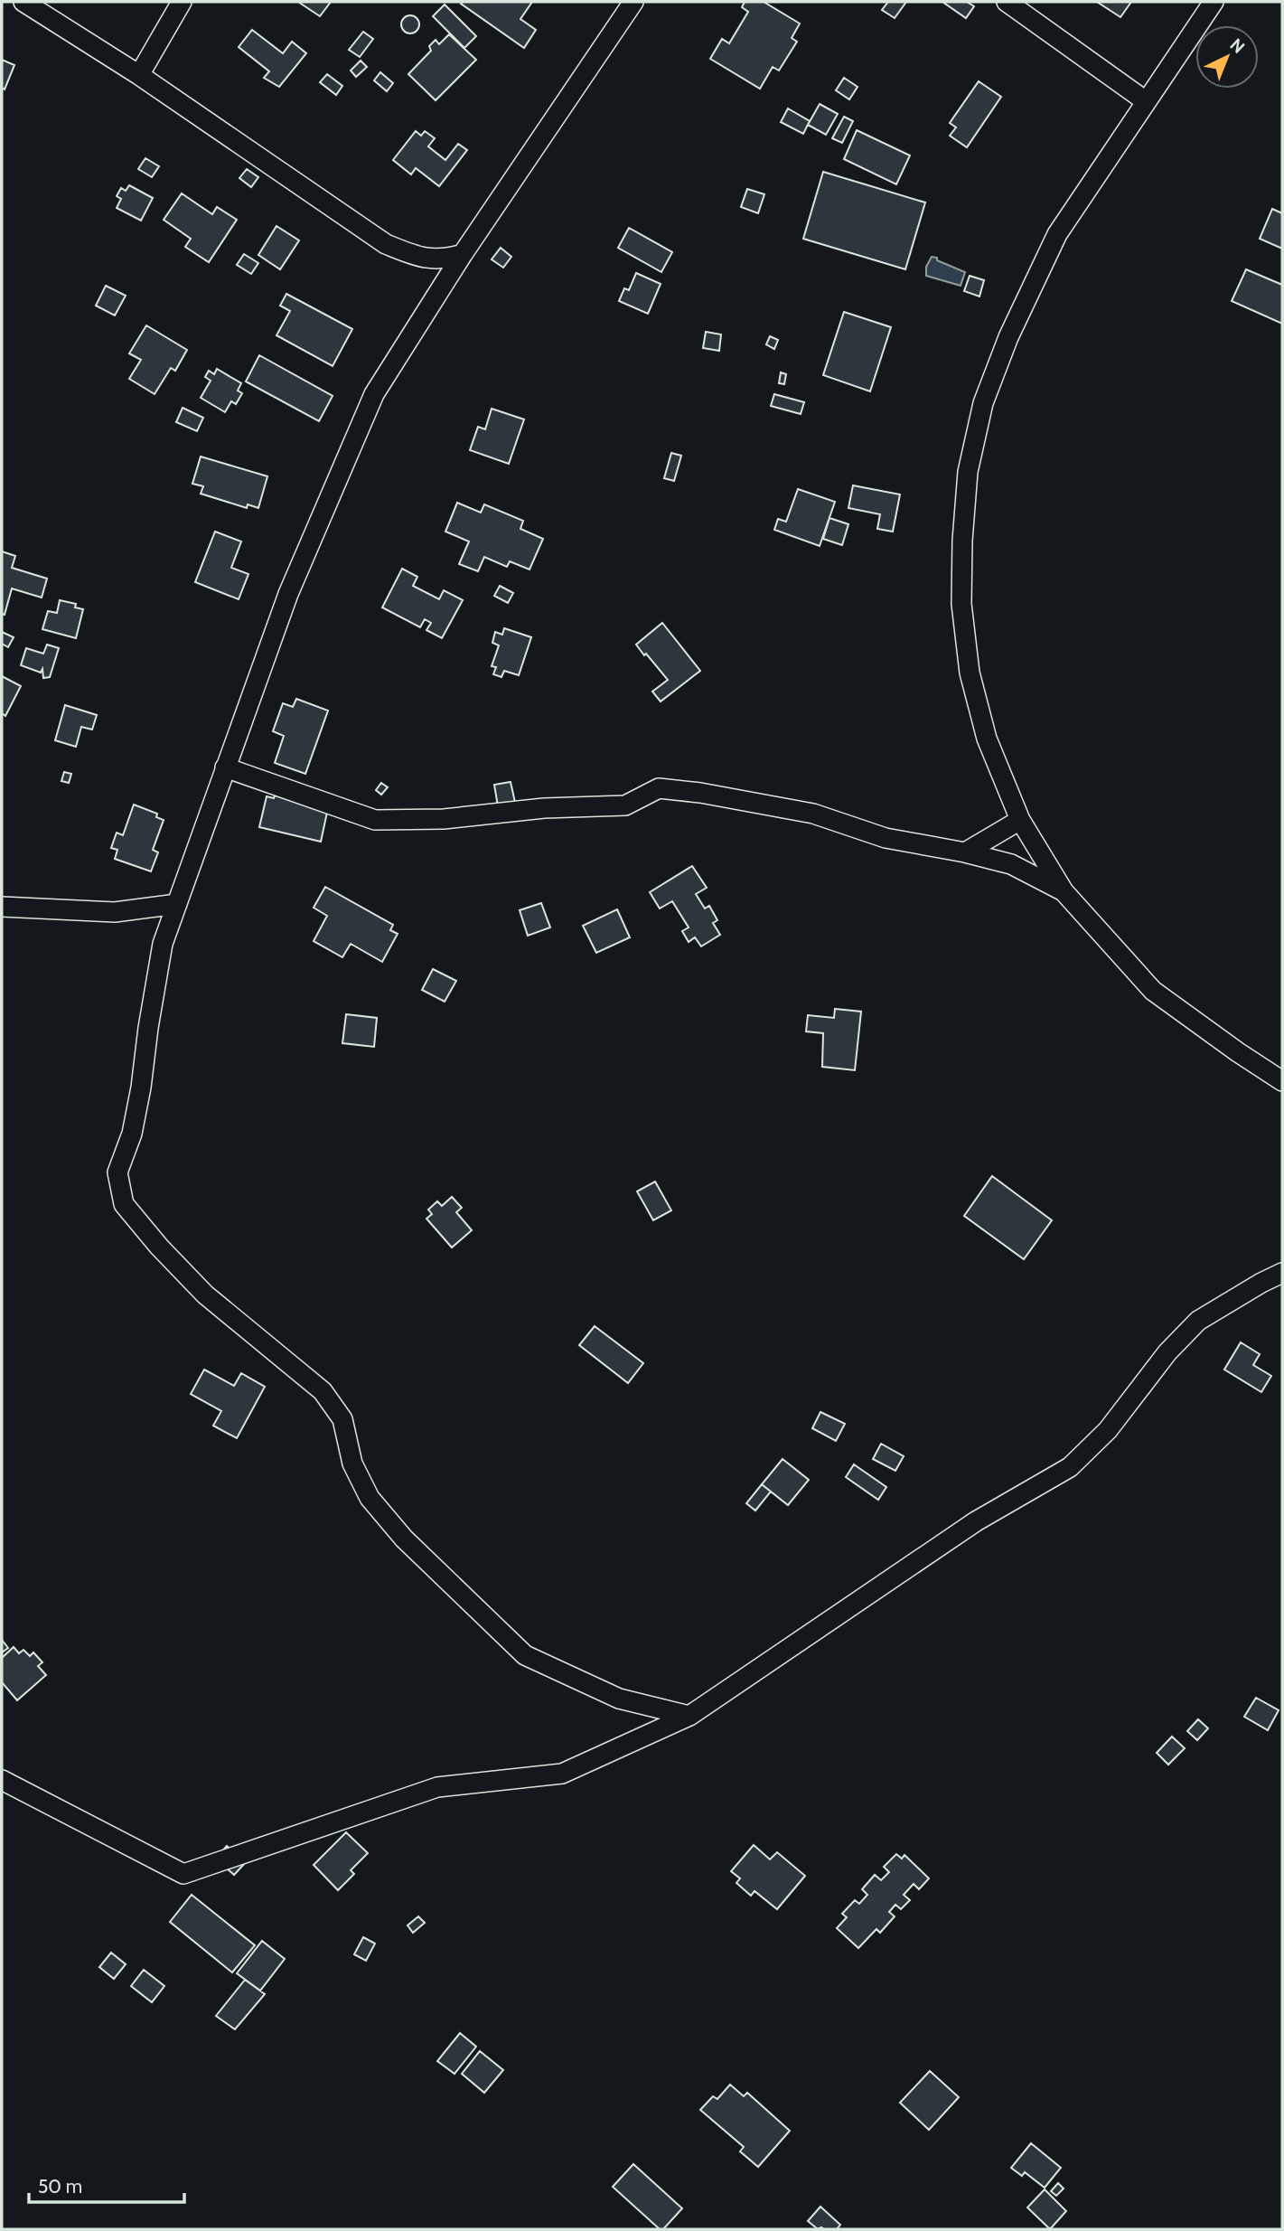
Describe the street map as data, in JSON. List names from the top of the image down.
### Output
{
  "scale_bar": "50 m",
  "north": "top right"
}
